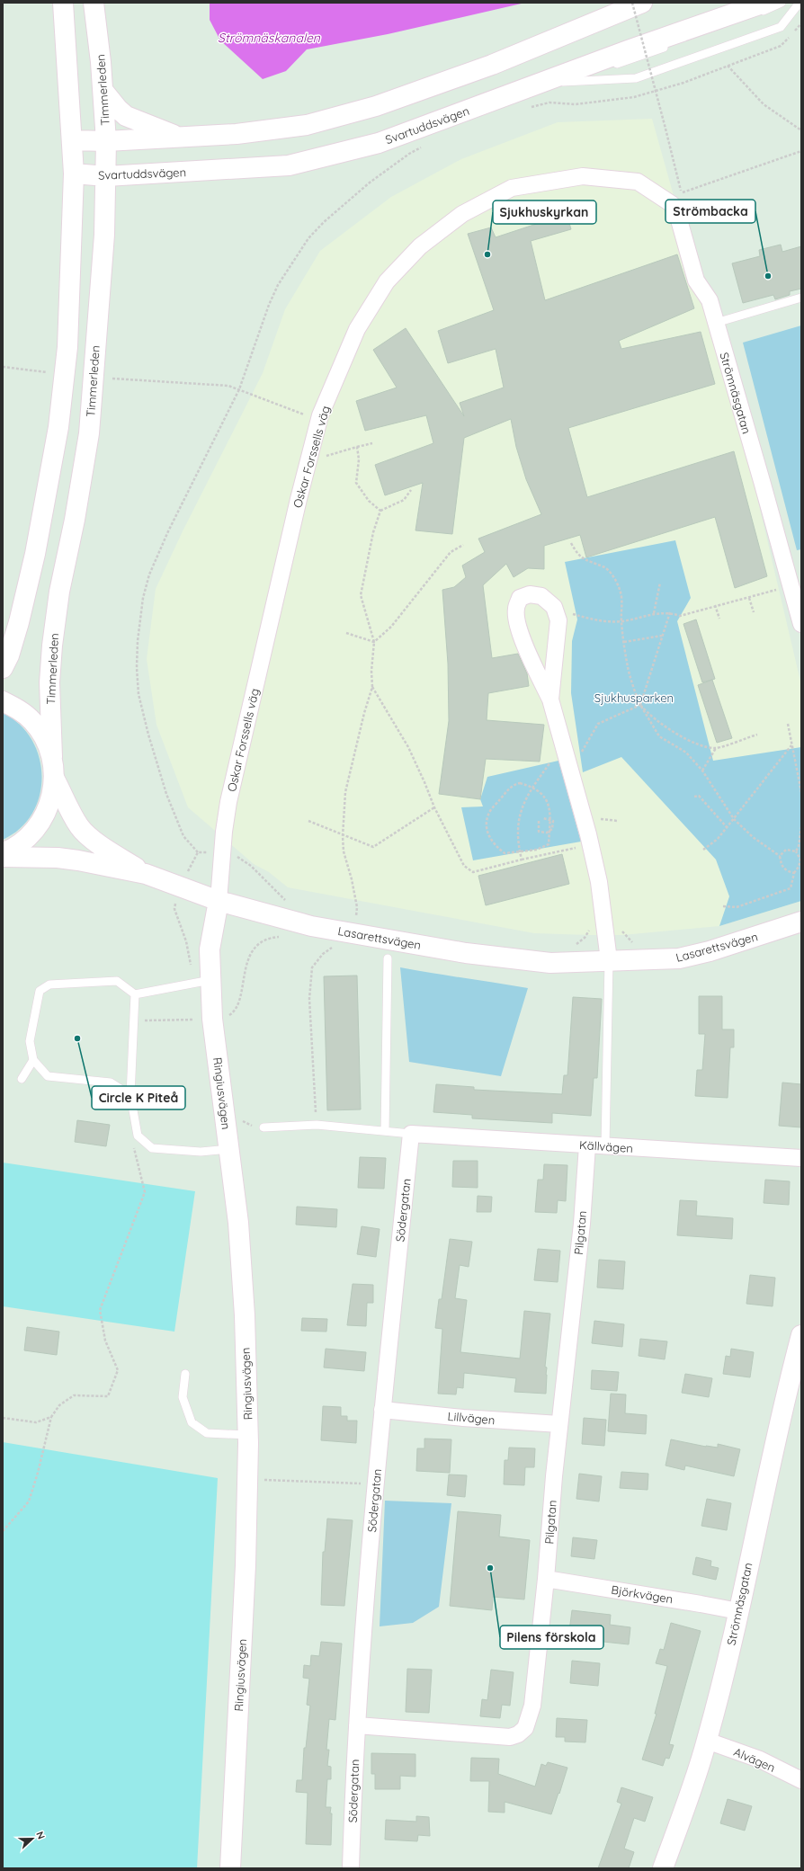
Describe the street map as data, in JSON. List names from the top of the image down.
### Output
{
  "streets": {
    "main road": [
      "Timmerleden",
      "Svartuddsvägen",
      "Strömnäsgatan",
      "Lasarettsvägen",
      "Ringiusvägen"
    ],
    "street": [
      "Oskar Forssells väg",
      "Källvägen",
      "Södergatan",
      "Pilgatan",
      "Lillvägen",
      "Björkvägen",
      "Alvägen"
    ]
  },
  "crossings": [
    ["Timmerleden", "Svartuddsvägen"],
    ["Strömnäsgatan", "Oskar Forssells väg"],
    ["Strömnäsgatan", "Björkvägen"],
    ["Strömnäsgatan", "Alvägen"],
    ["Oskar Forssells väg", "Lasarettsvägen"],
    ["Oskar Forssells väg", "Ringiusvägen"],
    ["Lasarettsvägen", "Ringiusvägen"],
    ["Källvägen", "Södergatan"],
    ["Källvägen", "Pilgatan"],
    ["Södergatan", "Pilgatan"],
    ["Södergatan", "Lillvägen"],
    ["Pilgatan", "Lillvägen"],
    ["Pilgatan", "Björkvägen"]
  ],
  "water": ["Strömnäskanalen"],
  "parks": ["Sjukhusparken"],
  "places": [
    "Sjukhuskyrkan",
    "Strömbacka",
    "Circle K Piteå",
    "Pilens förskola"
  ],
  "north": "right"
}
